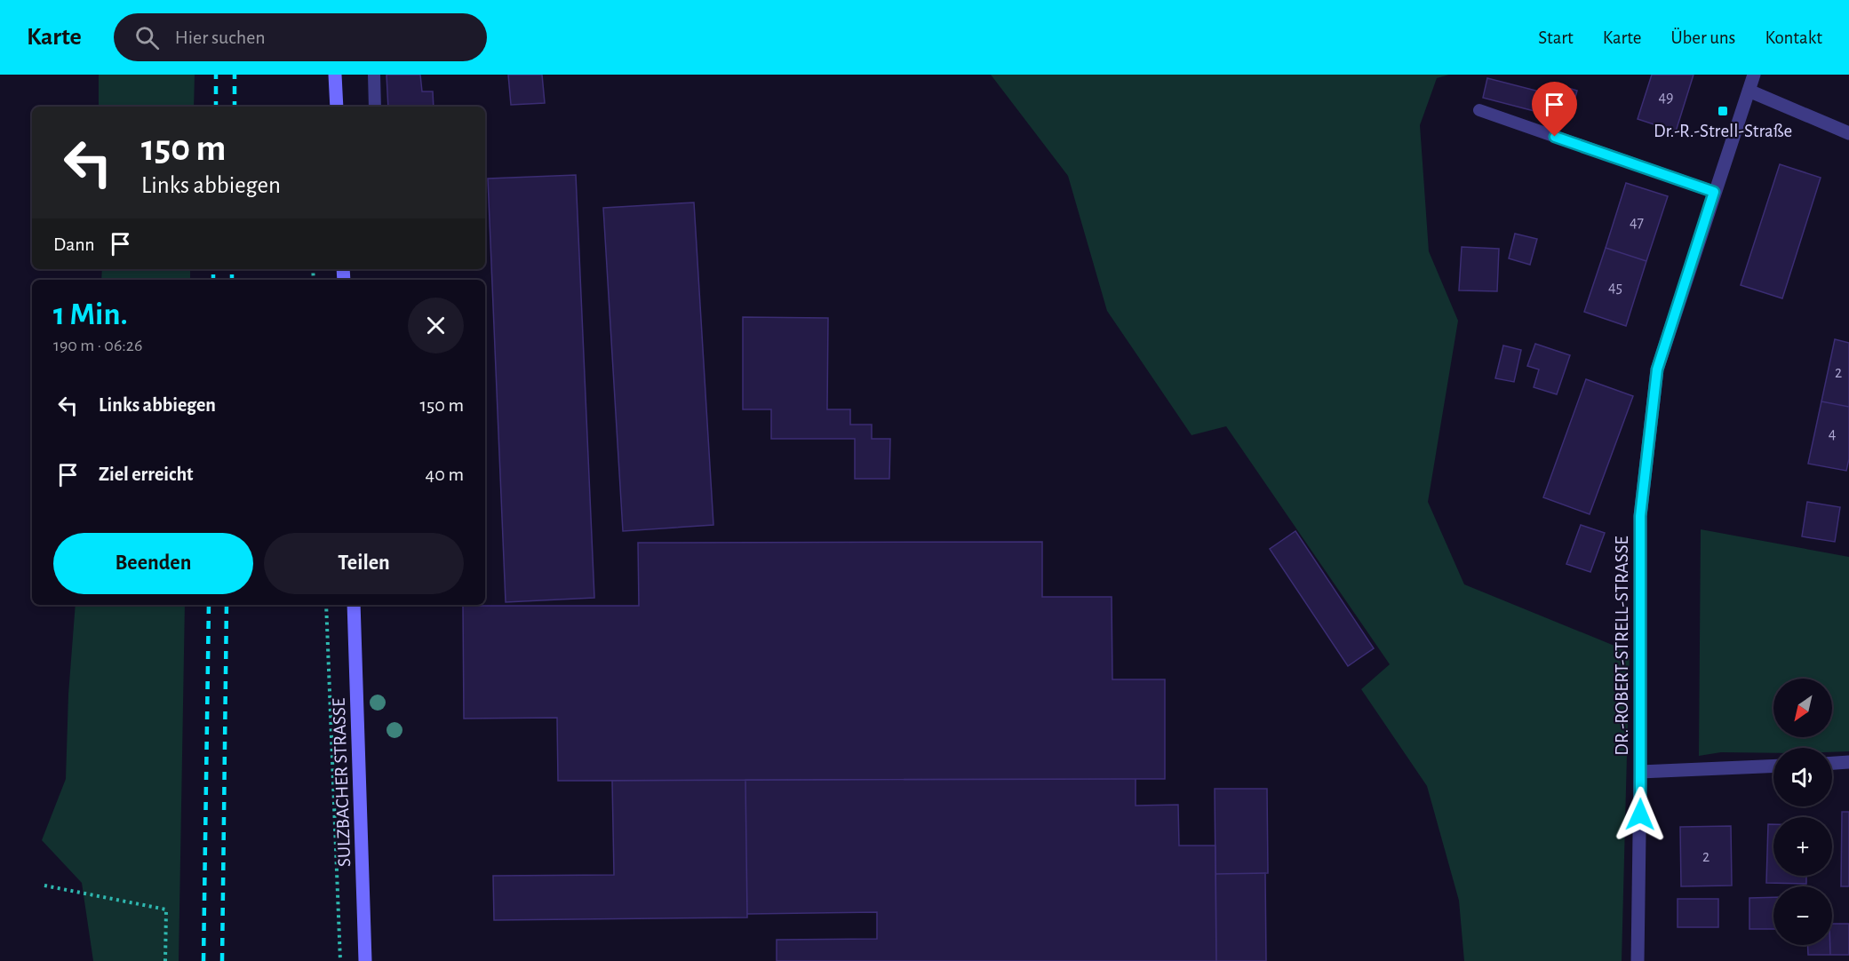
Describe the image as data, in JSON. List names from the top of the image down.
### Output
{
  "streets": {
    "main road": ["SULZBACHER STRASSE"],
    "street": ["DR.-ROBERT-STRELL-STRASSE"]
  },
  "places": {
    "transit": ["Dr.-R.-Strell-Straße"]
  },
  "house_numbers": [
    "49",
    "47",
    "45",
    "2",
    "4",
    "2"
  ],
  "north": "bottom left",
  "page": {
    "header": "Karte",
    "search": "Hier suchen",
    "nav": [
      "Start",
      "Karte",
      "Über uns",
      "Kontakt"
    ],
    "turn": ["150 m", "Links abbiegen"],
    "then": "Dann",
    "heading": ["1 Min.", "190 m · 06:26"],
    "list": [
      {
        "name": "Links abbiegen",
        "value": "150 m"
      },
      {
        "name": "Ziel erreicht",
        "value": "40 m"
      }
    ],
    "buttons": ["Beenden", "Teilen"],
    "map_buttons": ["+", "−"]
  }
}
